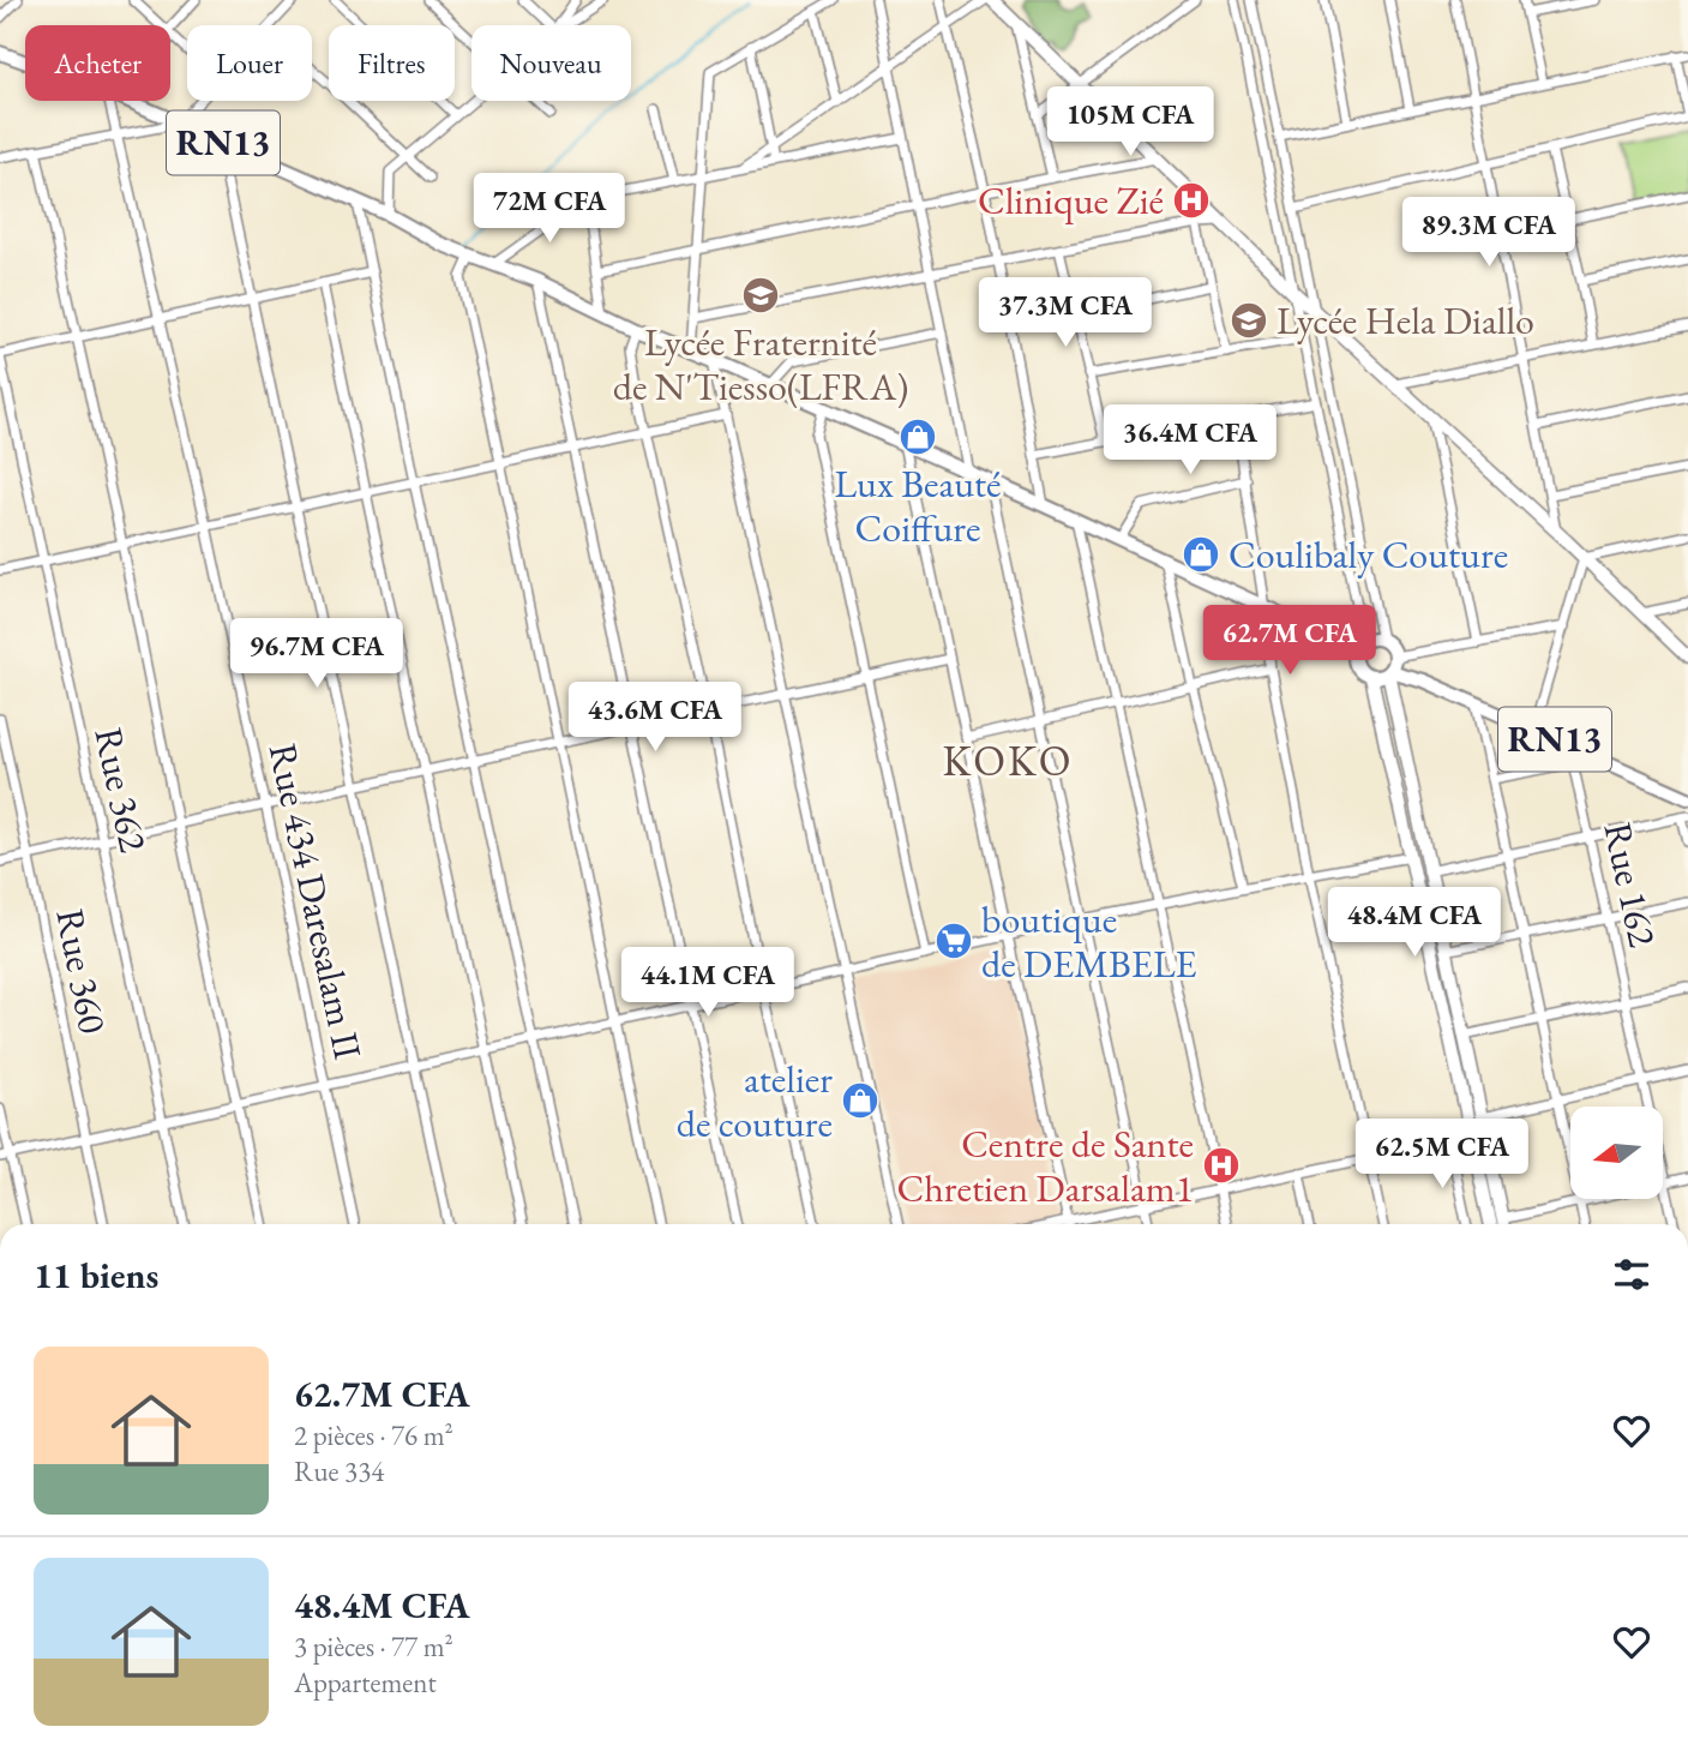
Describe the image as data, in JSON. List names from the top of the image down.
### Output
{
  "streets": {
    "main road": ["RN13"],
    "street": [
      "Rue 362",
      "Rue 162",
      "Rue 434 Daresalam II",
      "Rue 360"
    ]
  },
  "crossings": [
    ["RN13", "Rue 162"]
  ],
  "districts": ["KOKO"],
  "places": {
    "hospital": ["Clinique Zié", "Centre de Sante Chretien Darsalam1"],
    "school or university": ["Lycée Fraternité de N'Tiesso(LFRA)", "Lycée Hela Diallo"],
    "shop": ["Lux Beauté Coiffure", "Coulibaly Couture", "atelier de couture"],
    "supermarket": ["boutique de DEMBELE"]
  },
  "north": "left",
  "page": {
    "chip": [
      "Acheter",
      "Louer",
      "Filtres",
      "Nouveau"
    ],
    "price": [
      "105M CFA",
      "72M CFA",
      "89.3M CFA",
      "37.3M CFA",
      "36.4M CFA",
      "62.7M CFA",
      "96.7M CFA",
      "43.6M CFA",
      "48.4M CFA",
      "44.1M CFA",
      "62.5M CFA"
    ],
    "heading": "11 biens",
    "list": [
      {
        "name": "62.7M CFA",
        "note": "2 pièces · 76 m² · Rue 334"
      },
      {
        "name": "48.4M CFA",
        "note": "3 pièces · 77 m² · Appartement"
      }
    ]
  }
}
